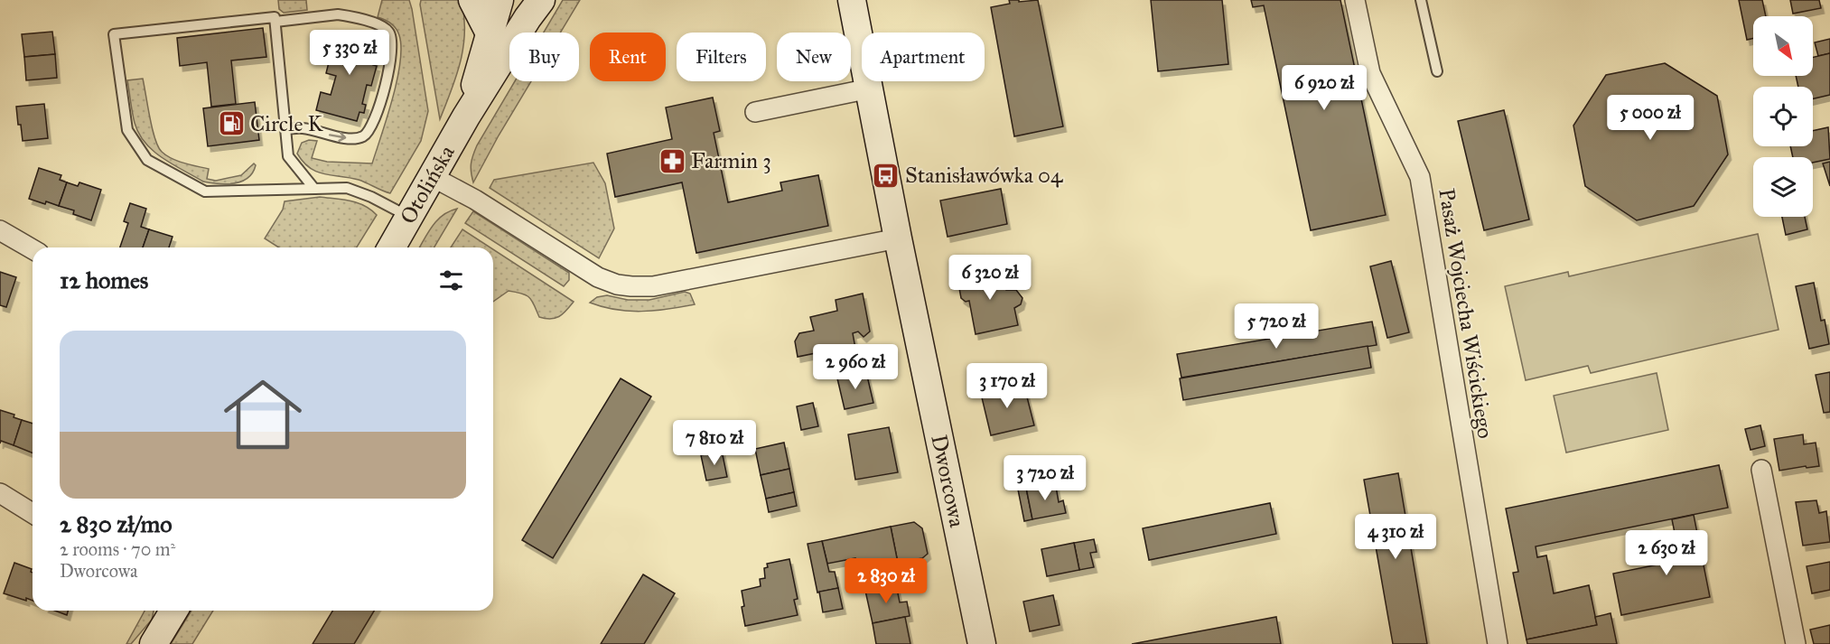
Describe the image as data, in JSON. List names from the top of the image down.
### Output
{
  "streets": {
    "street": ["Otolińska", "Pasaż Wojciecha Wiścickiego", "Dworcowa"]
  },
  "places": {
    "fuel station": ["Circle K"],
    "pharmacy": ["Farmin 3"],
    "bus stop": ["Stanisławówka 04"]
  },
  "north": "bottom right",
  "page": {
    "price": [
      "5 330 zł",
      "6 920 zł",
      "5 000 zł",
      "6 320 zł",
      "5 720 zł",
      "2 960 zł",
      "3 170 zł",
      "7 810 zł",
      "3 720 zł",
      "4 310 zł",
      "2 630 zł",
      "2 830 zł"
    ],
    "chip": [
      "Buy",
      "Rent",
      "Filters",
      "New",
      "Apartment"
    ],
    "heading": "12 homes",
    "list": [
      {
        "name": "2 830 zł/mo",
        "note": "2 rooms · 70 m² · Dworcowa"
      }
    ]
  }
}
